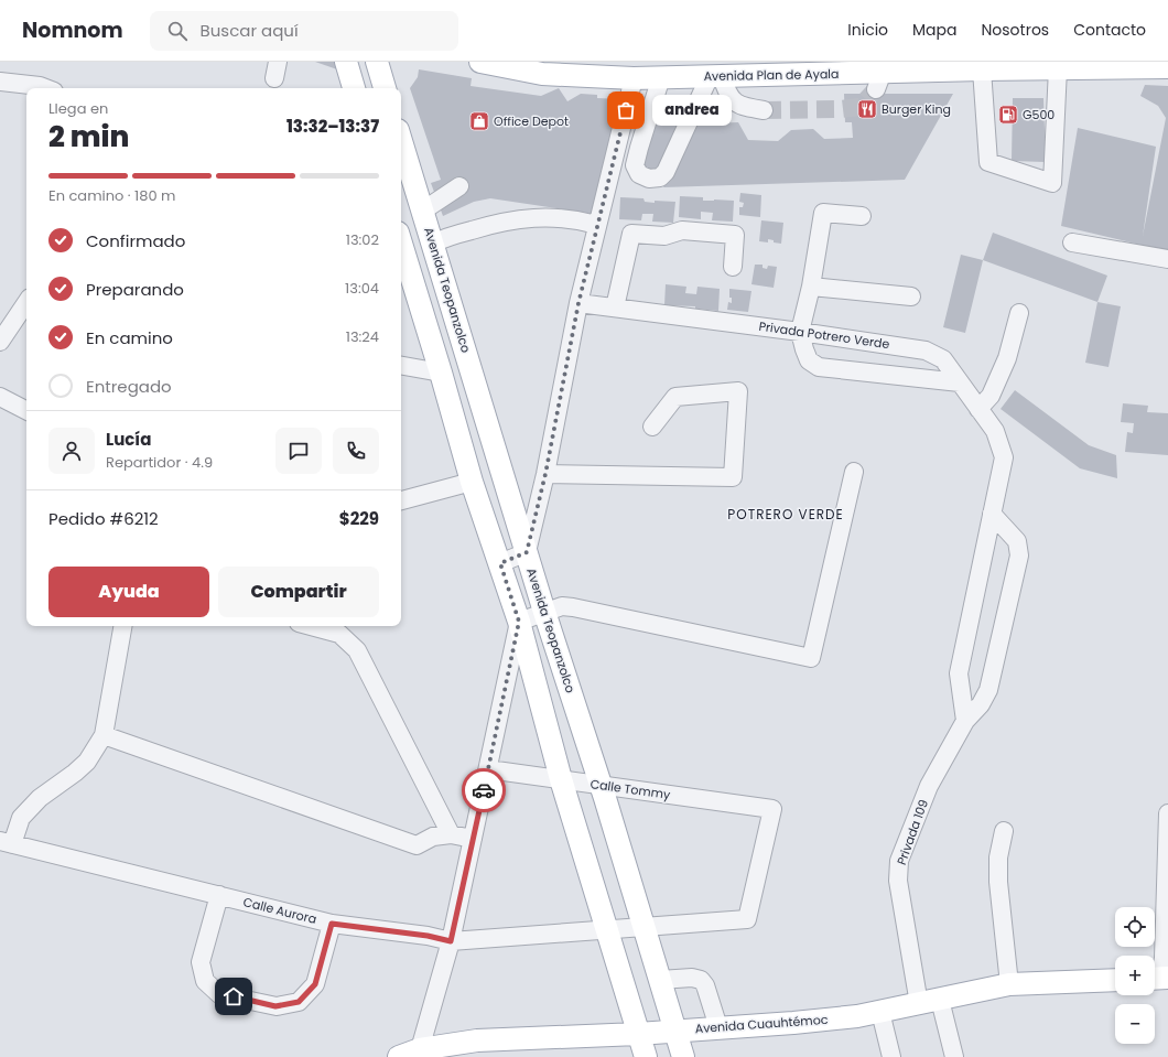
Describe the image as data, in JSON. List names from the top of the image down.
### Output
{
  "streets": {
    "main road": ["Avenida Plan de Ayala", "Avenida Teopanzolco", "Avenida Cuauhtémoc"],
    "street": [
      "Privada Potrero Verde",
      "Calle Tommy",
      "Privada 109",
      "Calle Aurora"
    ]
  },
  "crossings": [
    ["Avenida Teopanzolco", "Calle Tommy"],
    ["Avenida Teopanzolco", "Calle Aurora"],
    ["Avenida Teopanzolco", "Avenida Cuauhtémoc"],
    ["Privada Potrero Verde", "Privada 109"],
    ["Calle Tommy", "Calle Aurora"],
    ["Privada 109", "Avenida Cuauhtémoc"]
  ],
  "districts": ["POTRERO VERDE"],
  "places": {
    "restaurant": ["Burger King"],
    "other": ["andrea"],
    "fuel station": ["G500"],
    "shop": ["Office Depot"]
  },
  "page": {
    "header": "Nomnom",
    "search": "Buscar aquí",
    "nav": [
      "Inicio",
      "Mapa",
      "Nosotros",
      "Contacto"
    ],
    "heading": ["2 min", "Llega en", "13:32–13:37"],
    "panel": [
      "Lucía",
      "Repartidor · 4.9",
      "Pedido #6212",
      "$229"
    ],
    "bubble": "andrea",
    "bar": "En camino · 180 m",
    "list": [
      ["Confirmado", "13:02"],
      ["Preparando", "13:04"],
      ["En camino", "13:24"],
      "Entregado"
    ],
    "buttons": ["Ayuda", "Compartir"],
    "map_buttons": ["+", "−"]
  }
}
